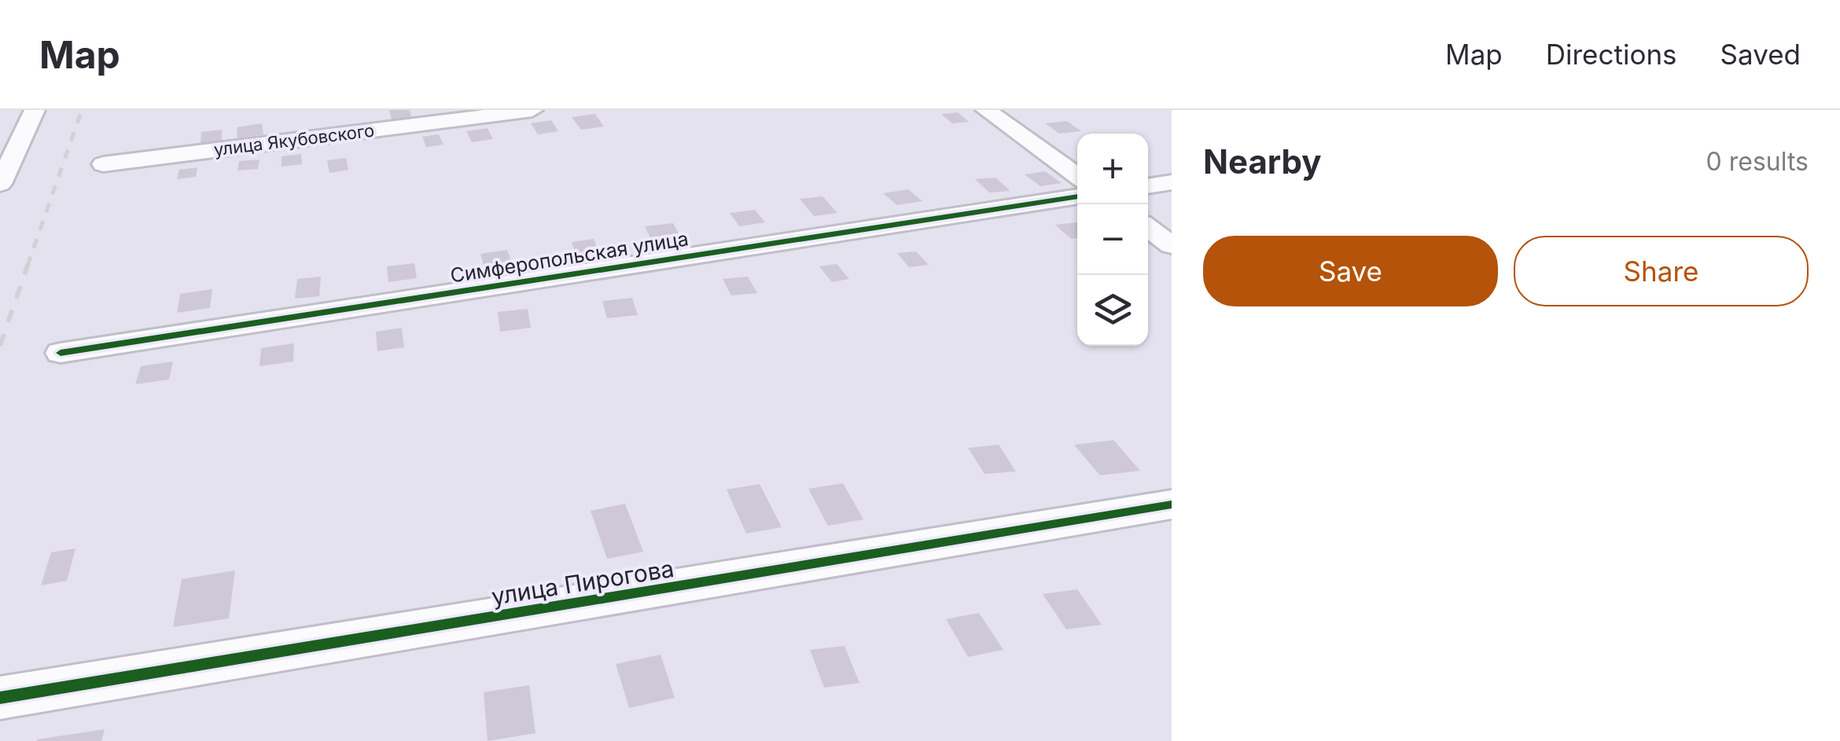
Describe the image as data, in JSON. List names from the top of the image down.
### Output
{
  "streets": {
    "street": ["улица Якубовского", "Симферопольская улица", "улица Пирогова"]
  },
  "page": {
    "header": "Map",
    "nav": ["Map", "Directions", "Saved"],
    "heading": ["Nearby", "0 results"],
    "map_buttons": ["+", "−"],
    "buttons": ["Save", "Share"]
  }
}
